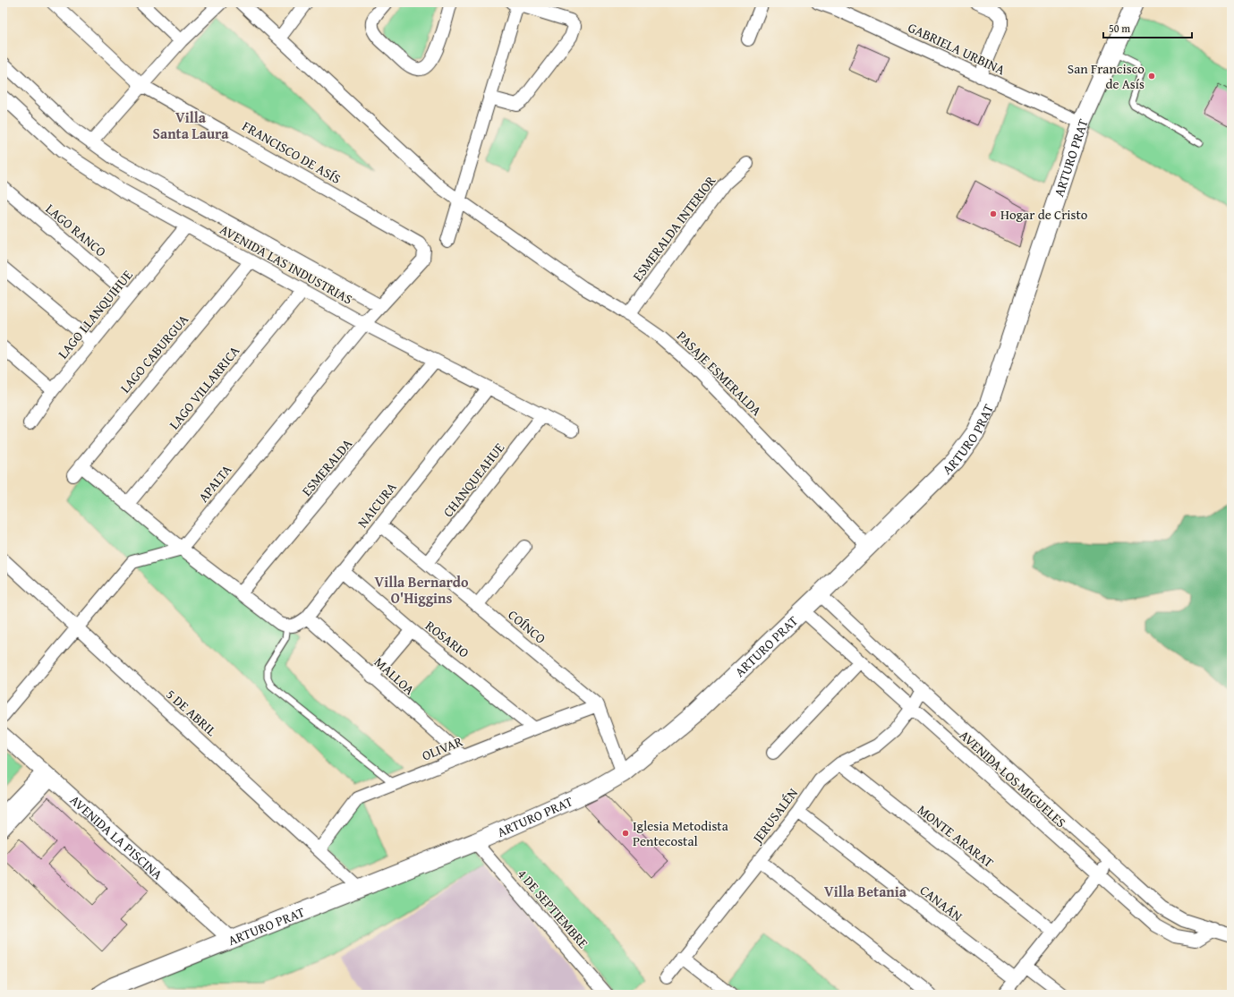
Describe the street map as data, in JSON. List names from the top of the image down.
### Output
{
  "streets": {
    "main road": ["ARTURO PRAT"],
    "street": [
      "GABRIELA URBINA",
      "FRANCISCO DE ASÍS",
      "ESMERALDA INTERIOR",
      "LAGO RANCO",
      "AVENIDA LAS INDUSTRIAS",
      "LAGO LLANQUIHUE",
      "LAGO CABURGUA",
      "PASAJE ESMERALDA",
      "LAGO VILLARRICA",
      "ESMERALDA",
      "CHANQUEAHUE",
      "APALTA",
      "NAICURA",
      "COÍNCO",
      "ROSARIO",
      "MALLOA",
      "5 DE ABRIL",
      "OLIVAR",
      "AVENIDA LOS MIGUELES",
      "JERUSALÉN",
      "MONTE ARARAT",
      "AVENIDA LA PISCINA",
      "CANAÁN",
      "4 DE SEPTIEMBRE"
    ]
  },
  "crossings": [
    ["GABRIELA URBINA", "ARTURO PRAT"],
    ["FRANCISCO DE ASÍS", "APALTA"],
    ["ARTURO PRAT", "PASAJE ESMERALDA"],
    ["ARTURO PRAT", "5 DE ABRIL"],
    ["ARTURO PRAT", "AVENIDA LOS MIGUELES"],
    ["ARTURO PRAT", "AVENIDA LA PISCINA"],
    ["ARTURO PRAT", "4 DE SEPTIEMBRE"],
    ["ESMERALDA INTERIOR", "PASAJE ESMERALDA"],
    ["LAGO RANCO", "LAGO LLANQUIHUE"],
    ["AVENIDA LAS INDUSTRIAS", "LAGO LLANQUIHUE"],
    ["AVENIDA LAS INDUSTRIAS", "LAGO CABURGUA"],
    ["AVENIDA LAS INDUSTRIAS", "LAGO VILLARRICA"],
    ["AVENIDA LAS INDUSTRIAS", "ESMERALDA"],
    ["AVENIDA LAS INDUSTRIAS", "CHANQUEAHUE"],
    ["AVENIDA LAS INDUSTRIAS", "APALTA"],
    ["AVENIDA LAS INDUSTRIAS", "NAICURA"],
    ["LAGO CABURGUA", "LAGO VILLARRICA"],
    ["LAGO CABURGUA", "APALTA"],
    ["CHANQUEAHUE", "COÍNCO"],
    ["NAICURA", "COÍNCO"],
    ["NAICURA", "ROSARIO"],
    ["NAICURA", "MALLOA"],
    ["COÍNCO", "OLIVAR"],
    ["ROSARIO", "OLIVAR"],
    ["MALLOA", "OLIVAR"],
    ["5 DE ABRIL", "OLIVAR"],
    ["AVENIDA LOS MIGUELES", "JERUSALÉN"],
    ["JERUSALÉN", "MONTE ARARAT"],
    ["JERUSALÉN", "CANAÁN"]
  ],
  "districts": ["Villa Santa Laura", "Villa Bernardo O'Higgins", "Villa Betania"],
  "places": ["San Francisco de Asís", "Hogar de Cristo", "Iglesia Metodista Pentecostal"],
  "scale_bar": "50 m"
}
